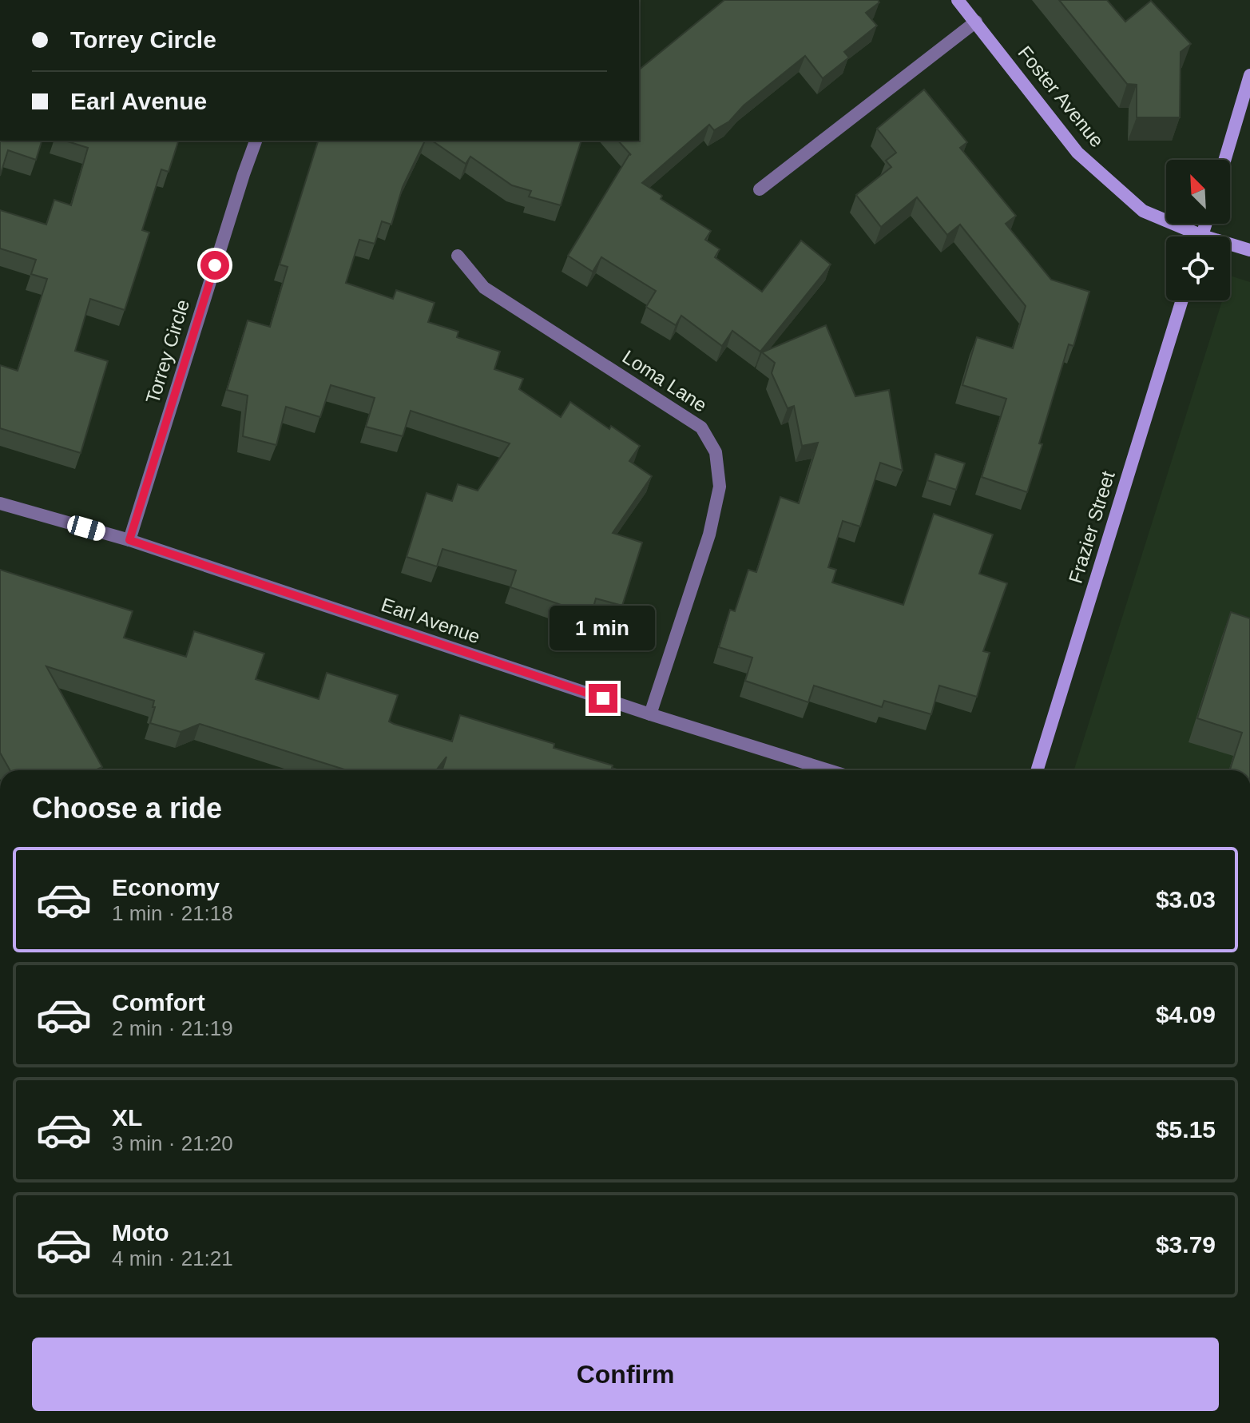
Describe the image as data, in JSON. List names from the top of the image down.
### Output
{
  "streets": {
    "street": [
      "Foster Avenue",
      "Torrey Circle",
      "Loma Lane",
      "Frazier Street",
      "Earl Avenue"
    ]
  },
  "crossings": [
    ["Torrey Circle", "Earl Avenue"],
    ["Loma Lane", "Earl Avenue"]
  ],
  "north": "top left",
  "page": {
    "banner": ["Torrey Circle", "Earl Avenue"],
    "bubble": "1 min",
    "heading": "Choose a ride",
    "list": [
      {
        "name": "Economy",
        "note": "1 min · 21:18",
        "value": "$3.03"
      },
      {
        "name": "Comfort",
        "note": "2 min · 21:19",
        "value": "$4.09"
      },
      {
        "name": "XL",
        "note": "3 min · 21:20",
        "value": "$5.15"
      },
      {
        "name": "Moto",
        "note": "4 min · 21:21",
        "value": "$3.79"
      }
    ],
    "buttons": "Confirm"
  }
}
